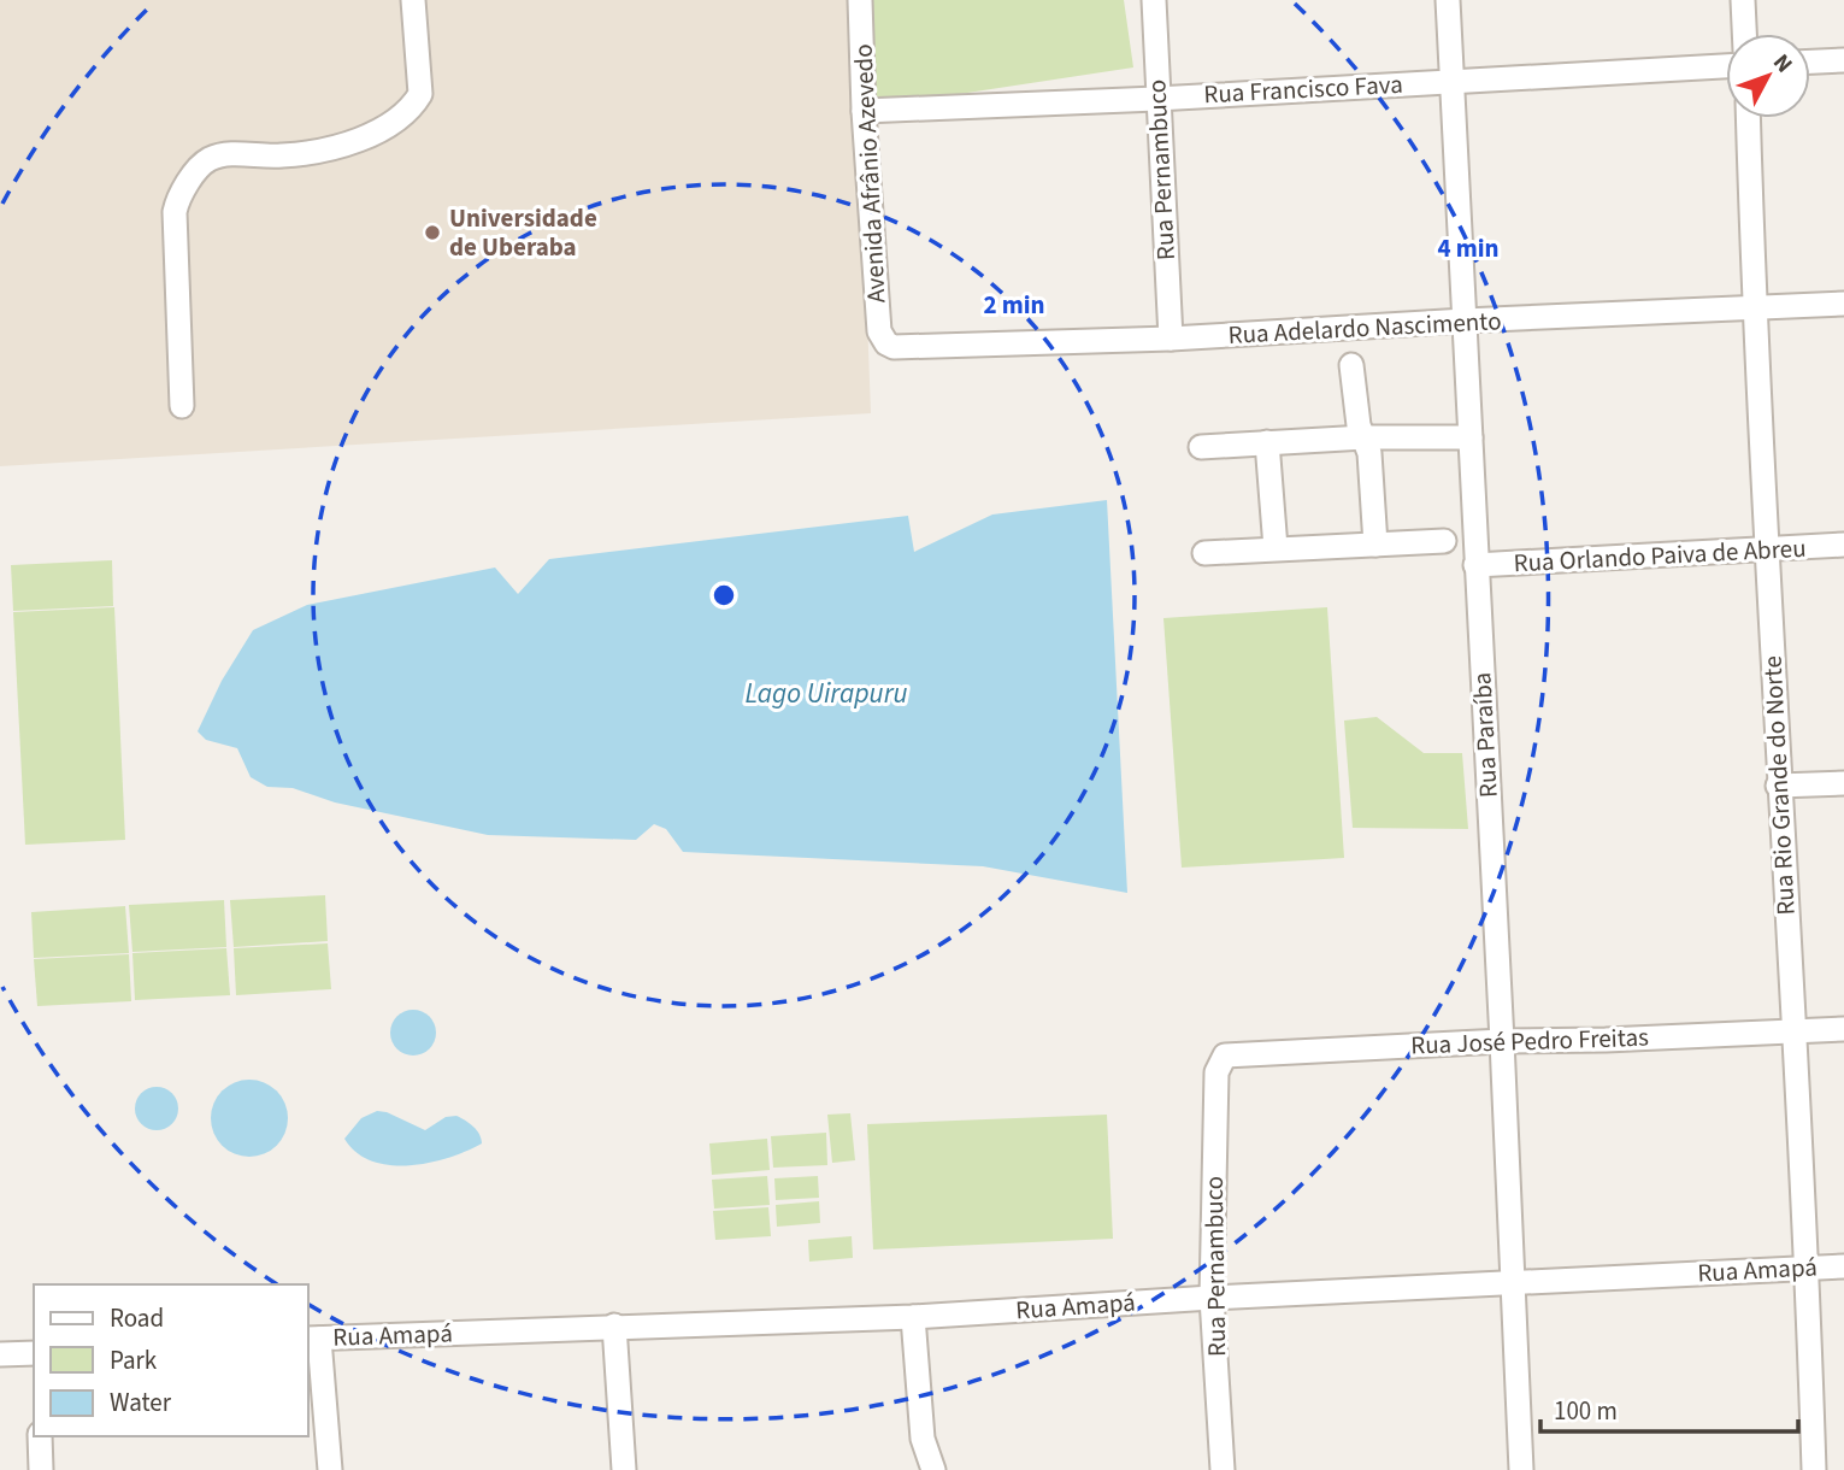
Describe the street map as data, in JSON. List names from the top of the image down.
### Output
{
  "streets": {
    "street": [
      "Rua Francisco Fava",
      "Rua Pernambuco",
      "Avenida Afrânio Azevedo",
      "Rua Adelardo Nascimento",
      "Rua Orlando Paiva de Abreu",
      "Rua Paraíba",
      "Rua Rio Grande do Norte",
      "Rua José Pedro Freitas",
      "Rua Amapá"
    ]
  },
  "crossings": [
    ["Rua Francisco Fava", "Rua Pernambuco"],
    ["Rua Francisco Fava", "Avenida Afrânio Azevedo"],
    ["Rua Francisco Fava", "Rua Paraíba"],
    ["Rua Pernambuco", "Rua Adelardo Nascimento"],
    ["Rua Pernambuco", "Rua José Pedro Freitas"],
    ["Rua Pernambuco", "Rua Amapá"],
    ["Avenida Afrânio Azevedo", "Rua Adelardo Nascimento"],
    ["Rua Adelardo Nascimento", "Rua Paraíba"],
    ["Rua Adelardo Nascimento", "Rua Rio Grande do Norte"],
    ["Rua Orlando Paiva de Abreu", "Rua Paraíba"],
    ["Rua Orlando Paiva de Abreu", "Rua Rio Grande do Norte"],
    ["Rua Paraíba", "Rua José Pedro Freitas"],
    ["Rua Paraíba", "Rua Amapá"],
    ["Rua Rio Grande do Norte", "Rua José Pedro Freitas"],
    ["Rua Rio Grande do Norte", "Rua Amapá"]
  ],
  "water": ["Lago Uirapuru"],
  "places": ["Universidade de Uberaba"],
  "legend": ["Road", "Park", "Water"],
  "scale_bar": "100 m",
  "north": "top right",
  "rings": ["4 min", "2 min"]
}
